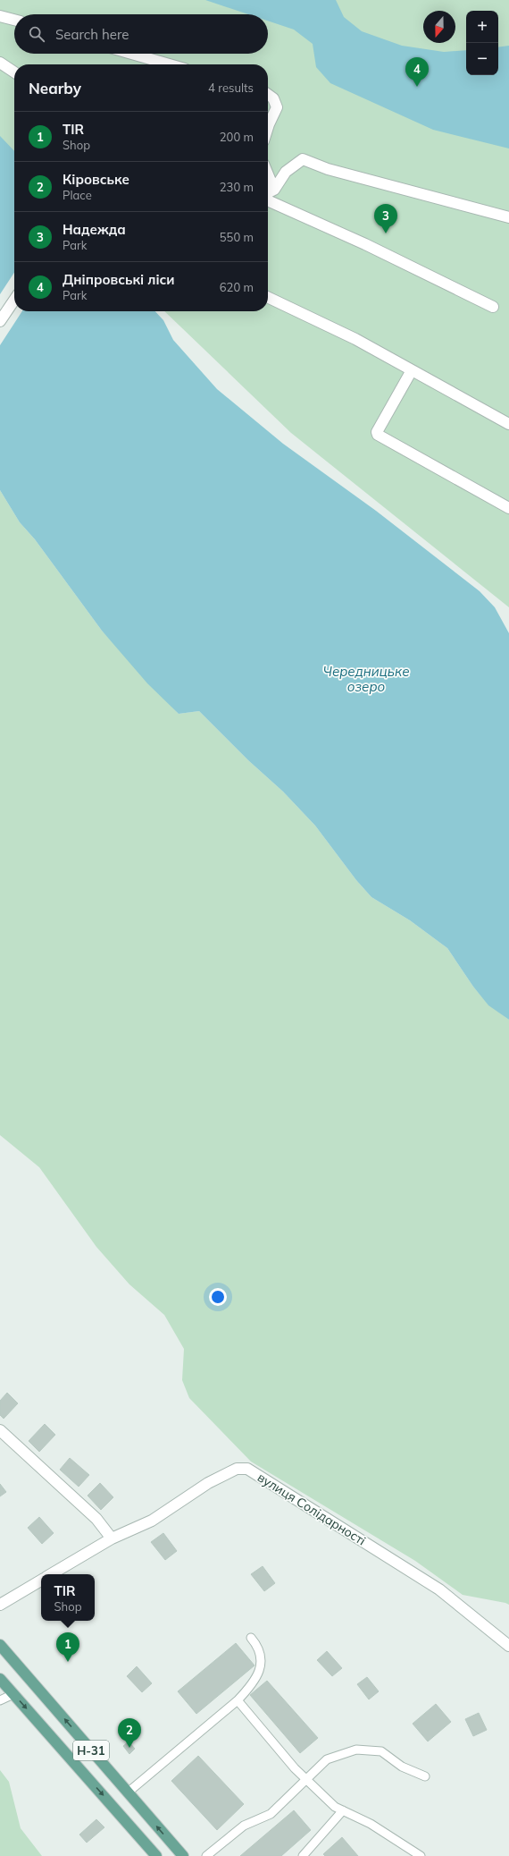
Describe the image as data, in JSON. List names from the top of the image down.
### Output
{
  "streets": {
    "main road": ["Н-31"],
    "street": ["вулиця Солідарності"]
  },
  "water": ["Чередницьке озеро"],
  "north": "bottom",
  "page": {
    "map_buttons": ["+", "−"],
    "search": "Search here",
    "pins": [
      "4",
      "3",
      "1",
      "2"
    ],
    "heading": ["Nearby", "4 results"],
    "list": [
      {
        "mark": "1",
        "name": "TIR",
        "note": "Shop",
        "value": "200 m"
      },
      {
        "mark": "2",
        "name": "Кіровське",
        "note": "Place",
        "value": "230 m"
      },
      {
        "mark": "3",
        "name": "Надежда",
        "note": "Park",
        "value": "550 m"
      },
      {
        "mark": "4",
        "name": "Дніпровські ліси",
        "note": "Park",
        "value": "620 m"
      }
    ],
    "popup": ["TIR", "Shop"]
  }
}
